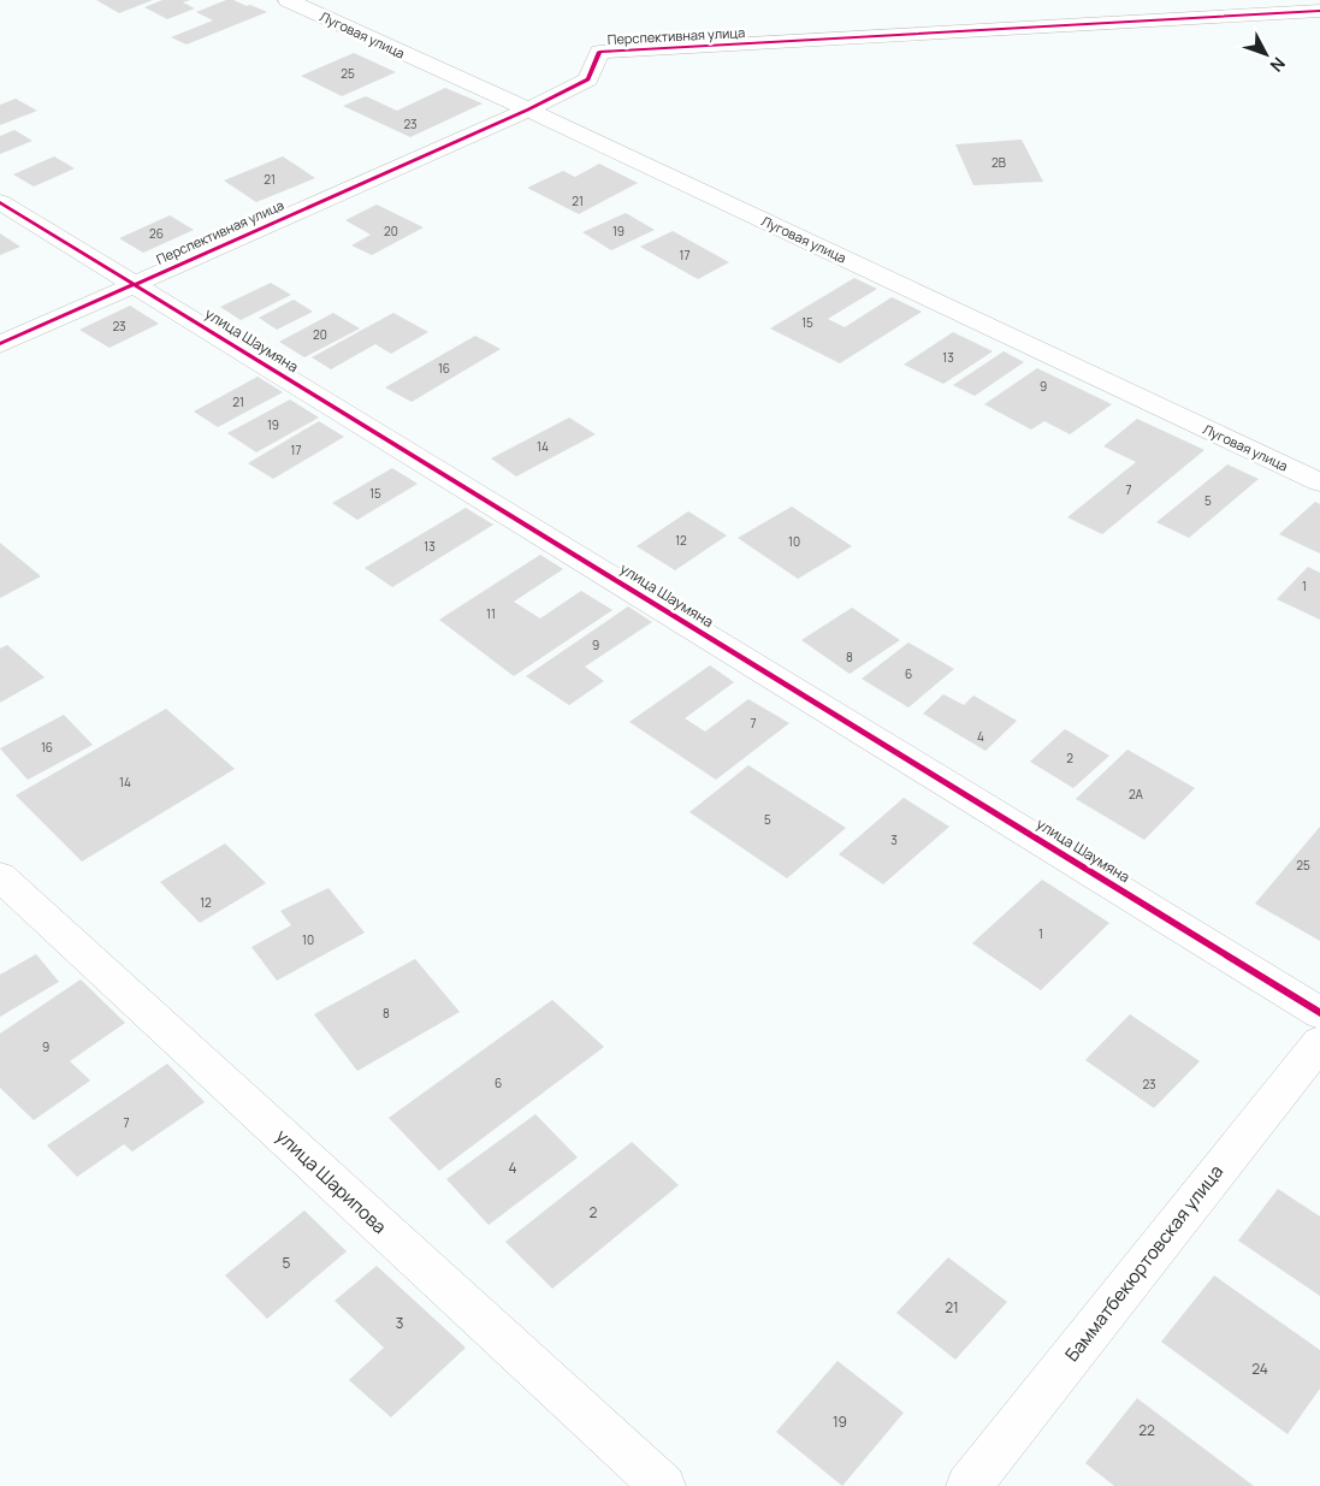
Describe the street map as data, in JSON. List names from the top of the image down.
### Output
{
  "streets": {
    "street": [
      "Луговая улица",
      "Перспективная улица",
      "улица Шаумяна",
      "улица Шарипова",
      "Бамматбекюртовская улица"
    ]
  },
  "crossings": [
    ["Луговая улица", "Перспективная улица"],
    ["Перспективная улица", "улица Шаумяна"]
  ],
  "house_numbers": [
    "25",
    "23",
    "2В",
    "21",
    "21",
    "20",
    "19",
    "26",
    "17",
    "15",
    "23",
    "20",
    "13",
    "16",
    "9",
    "21",
    "19",
    "14",
    "17",
    "7",
    "15",
    "5",
    "12",
    "10",
    "13",
    "1",
    "11",
    "9",
    "8",
    "6",
    "7",
    "4",
    "16",
    "2",
    "14",
    "2А",
    "5",
    "3",
    "25",
    "12",
    "1",
    "10",
    "8",
    "9",
    "6",
    "23",
    "7",
    "4",
    "2",
    "5",
    "21",
    "3",
    "24",
    "19",
    "22"
  ],
  "north": "bottom right"
}
